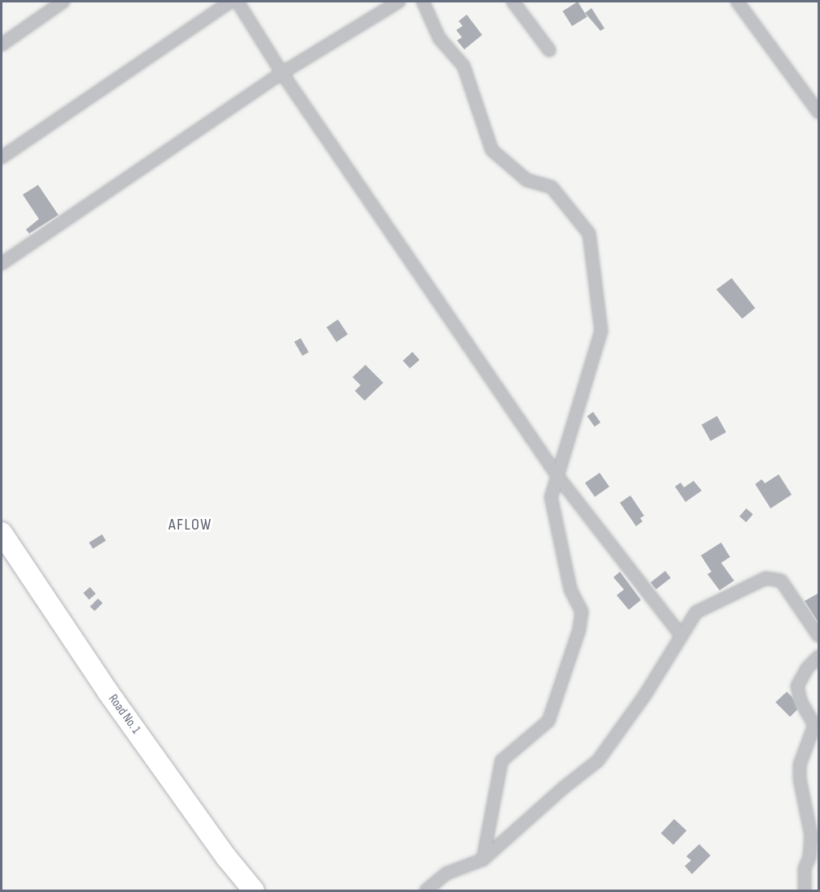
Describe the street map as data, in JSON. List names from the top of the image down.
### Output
{
  "streets": {
    "highway": ["Road No. 1"]
  },
  "districts": ["AFLOW"]
}
